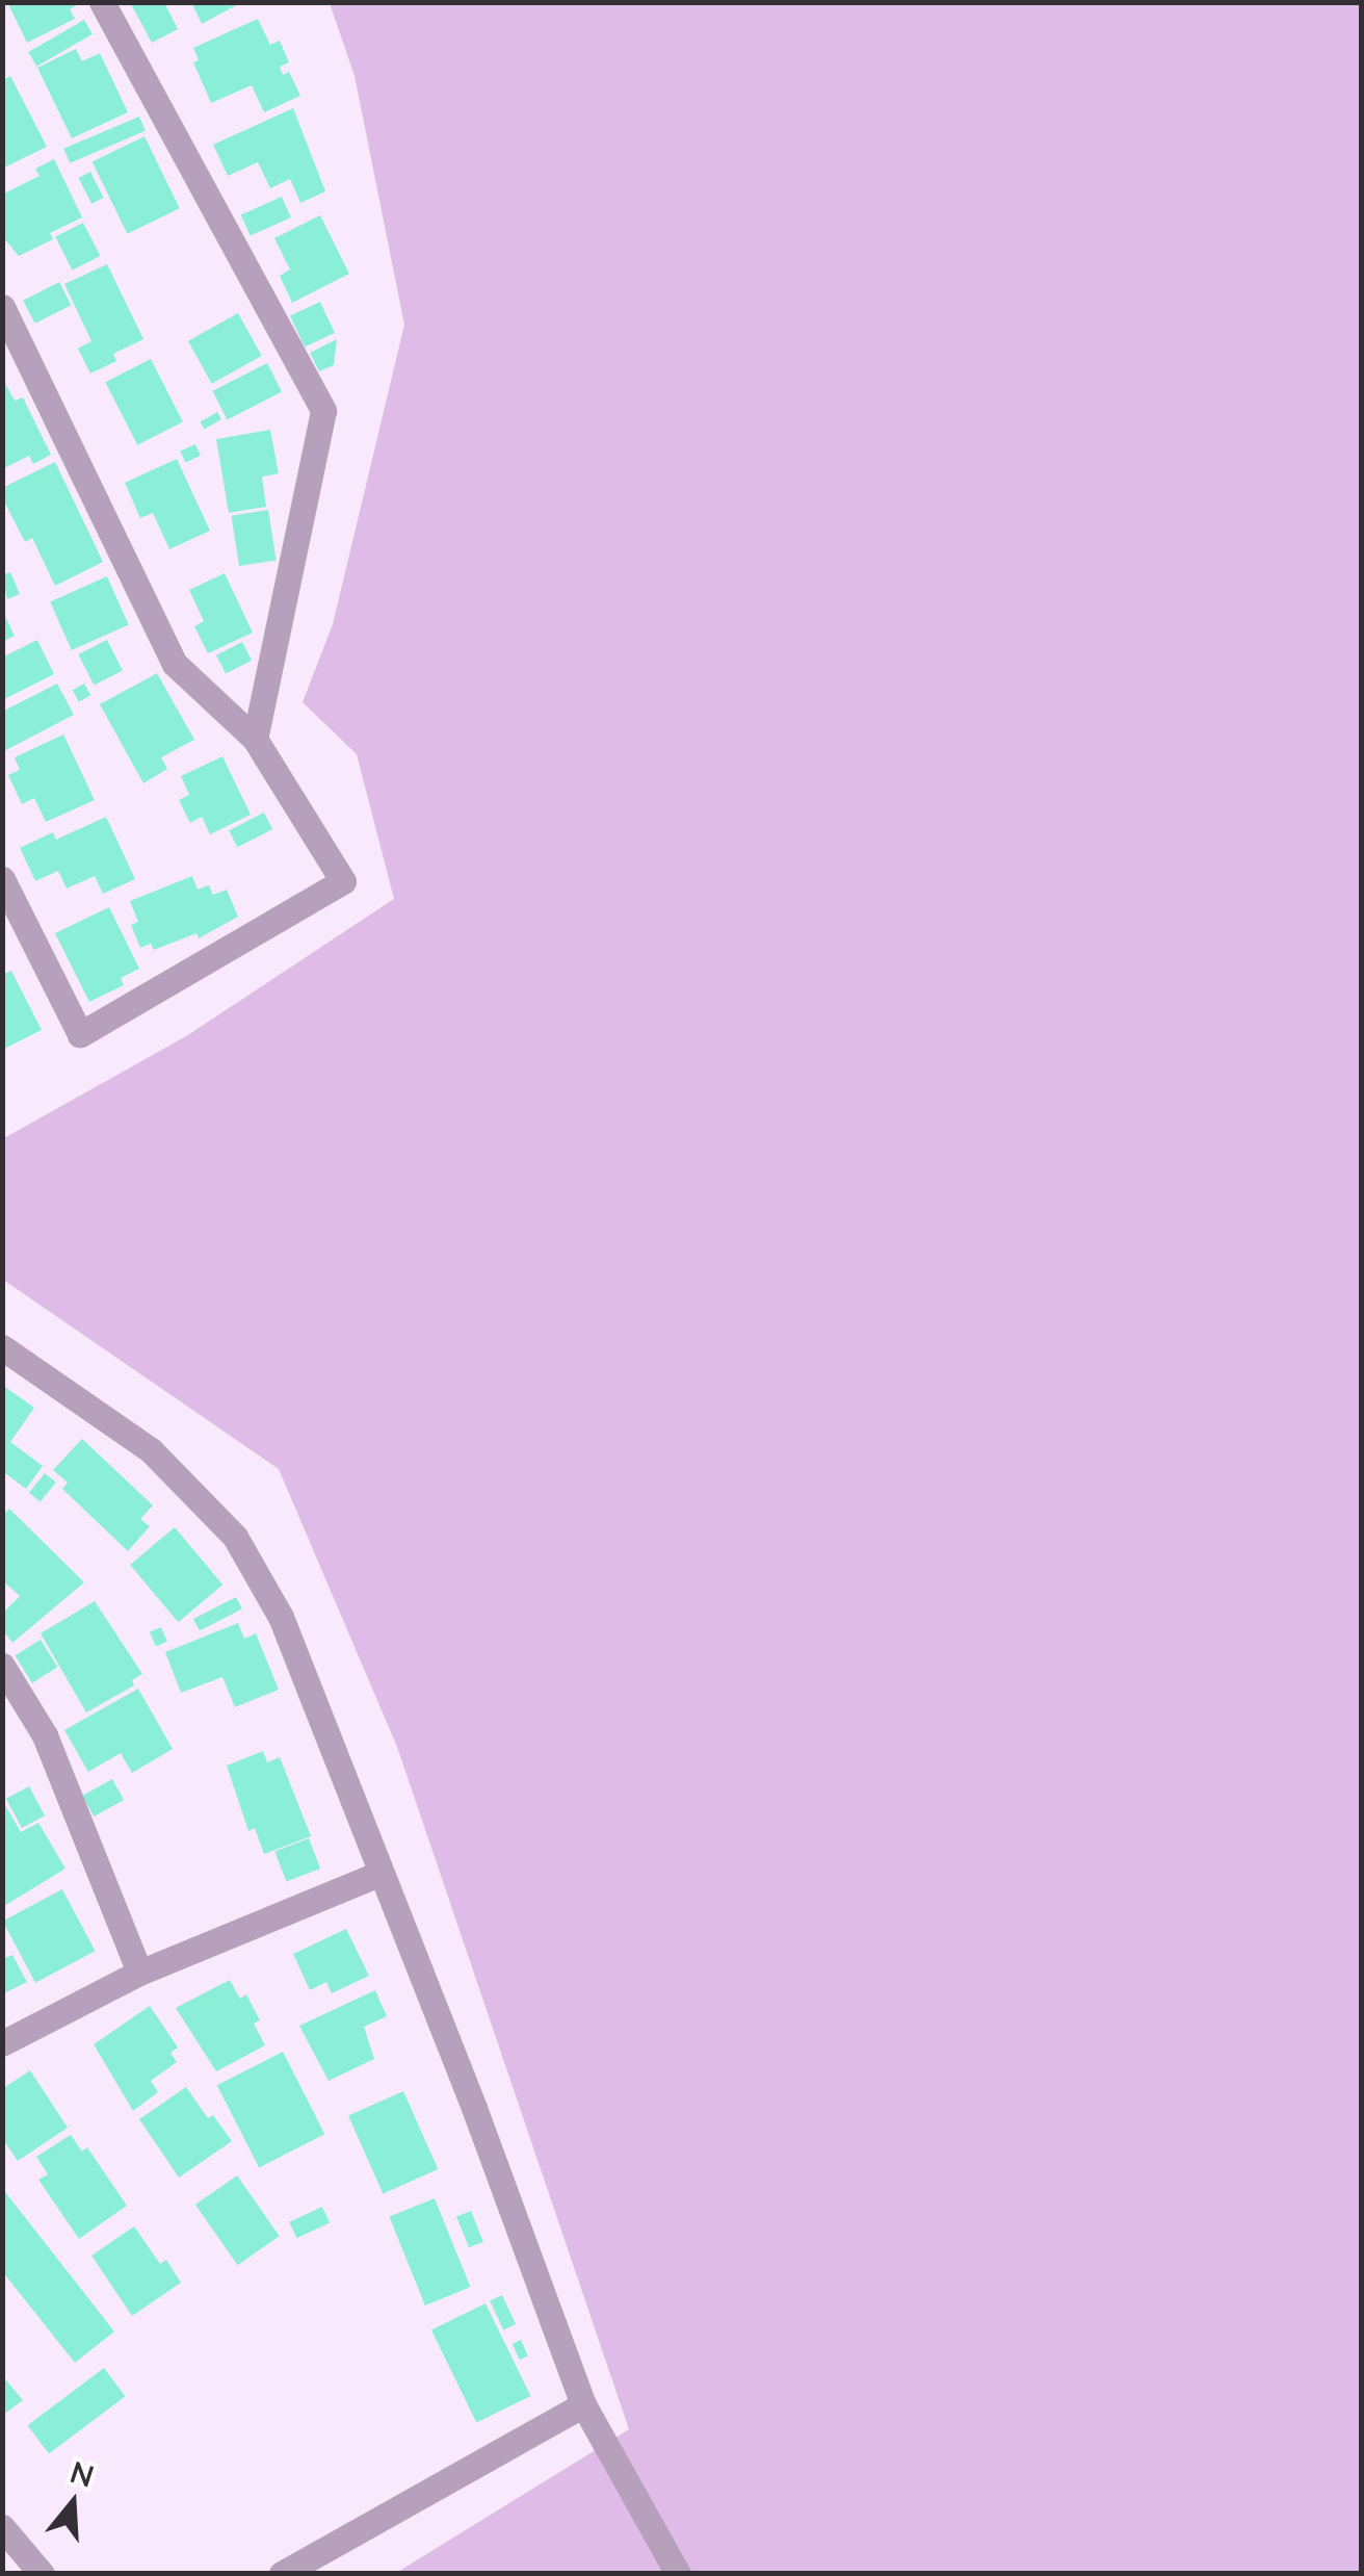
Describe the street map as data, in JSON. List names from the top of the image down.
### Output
{
  "north": "top"
}
